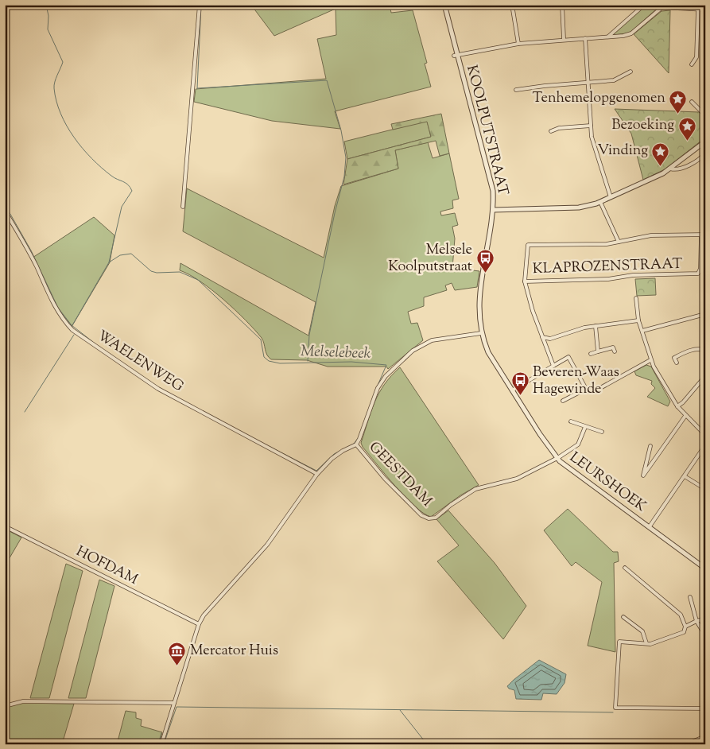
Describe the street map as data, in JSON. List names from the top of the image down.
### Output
{
  "streets": {
    "street": [
      "KOOLPUTSTRAAT",
      "KLAPROZENSTRAAT",
      "WAELENWEG",
      "GEESTDAM",
      "LEURSHOEK",
      "HOFDAM"
    ]
  },
  "crossings": [
    ["KOOLPUTSTRAAT", "LEURSHOEK"],
    ["GEESTDAM", "LEURSHOEK"]
  ],
  "water": ["Melselebeek"],
  "places": {
    "place": ["Tenhemelopgenomen", "Bezoeking", "Vinding"],
    "bus stop": ["Melsele Koolputstraat", "Beveren-Waas Hagewinde"],
    "museum": ["Mercator Huis"]
  }
}
